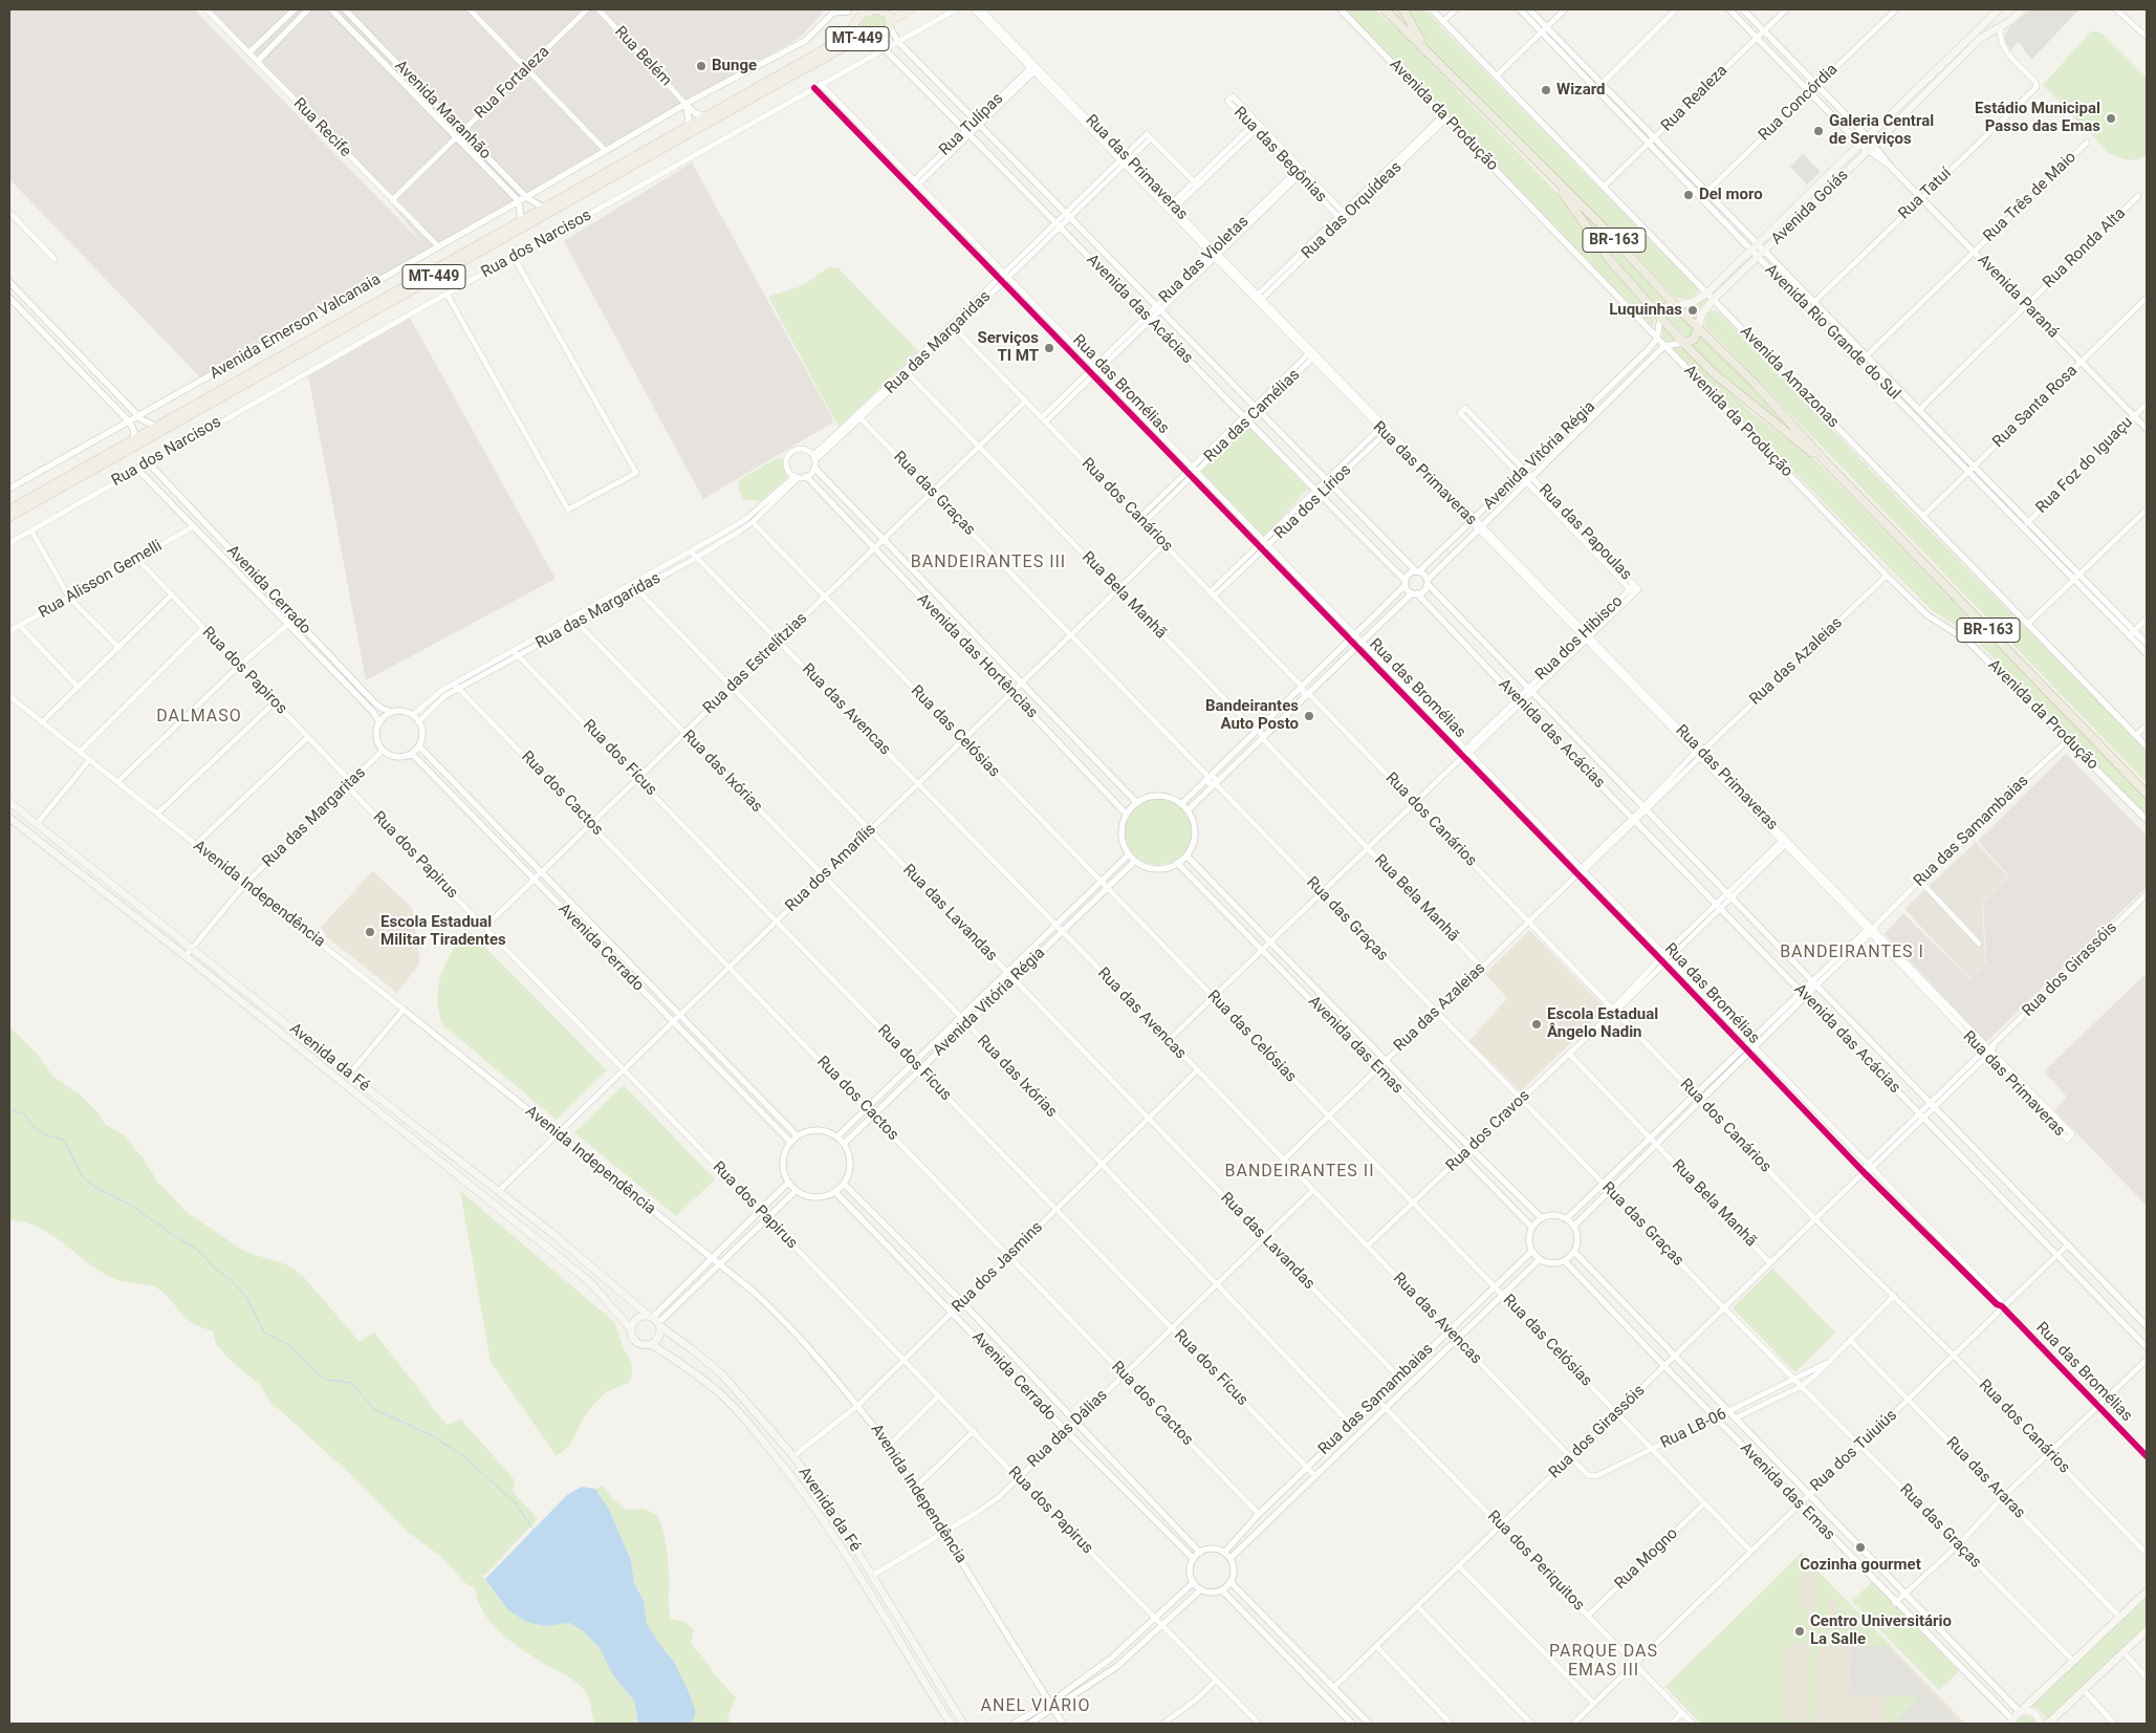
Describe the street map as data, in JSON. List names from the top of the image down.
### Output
{
  "streets": {
    "highway": ["BR-163"],
    "main road": ["MT-449", "Avenida Goiás", "Avenida da Fé"],
    "street": [
      "Rua Belém",
      "Rua Fortaleza",
      "Rua Realeza",
      "Rua Concórdia",
      "Avenida Maranhão",
      "Avenida da Produção",
      "Rua Tulípas",
      "Rua Recife",
      "Rua das Begônias",
      "Rua das Primaveras",
      "Rua Tatuí",
      "Rua Três de Maio",
      "Rua das Orquídeas",
      "Rua dos Narcisos",
      "Rua Ronda Alta",
      "Rua das Violetas",
      "Avenida Paraná",
      "Avenida das Acácias",
      "Avenida Emerson Valcanaia",
      "Avenida Rio Grande do Sul",
      "Rua das Margaridas",
      "Avenida Amazonas",
      "Rua das Bromélias",
      "Rua Santa Rosa",
      "Rua das Camélias",
      "Avenida Vitória Régia",
      "Rua Foz do Iguaçu",
      "Rua das Graças",
      "Rua dos Lírios",
      "Rua dos Canários",
      "Rua das Papoulas",
      "Rua Alisson Gemelli",
      "Avenida Cerrado",
      "Rua Bela Manhã",
      "Rua dos Hibisco",
      "Avenida das Hortências",
      "Rua das Azaleias",
      "Rua das Estrelítzias",
      "Rua dos Papiros",
      "Rua das Avencas",
      "Rua das Celósias",
      "Rua dos Fícus",
      "Rua das Ixórias",
      "Rua dos Cactos",
      "Rua das Margaritas",
      "Rua das Samambaias",
      "Rua dos Papirus",
      "Rua dos Amarílis",
      "Avenida Independência",
      "Rua das Lavandas",
      "Rua dos Girassóis",
      "Avenida das Emas",
      "Rua dos Cravos",
      "Rua dos Jasmins",
      "Rua das Dálias",
      "Rua LB-06",
      "Rua dos Tuiuiús",
      "Rua das Araras",
      "Rua Mogno",
      "Rua dos Periquitos"
    ]
  },
  "crossings": [
    ["MT-449", "Avenida Maranhão"],
    ["MT-449", "Avenida das Acácias"],
    ["Rua Belém", "Avenida Emerson Valcanaia"],
    ["Rua Fortaleza", "Avenida Maranhão"],
    ["Rua Fortaleza", "Rua Recife"],
    ["Rua Realeza", "Avenida Paraná"],
    ["Rua Realeza", "Avenida Rio Grande do Sul"],
    ["Rua Realeza", "Avenida Amazonas"],
    ["Rua Concórdia", "Avenida Paraná"],
    ["Rua Concórdia", "Avenida Rio Grande do Sul"],
    ["Avenida Maranhão", "Avenida Emerson Valcanaia"],
    ["Avenida da Produção", "Rua das Orquídeas"],
    ["Avenida da Produção", "Avenida Vitória Régia"],
    ["Avenida da Produção", "Rua das Azaleias"],
    ["Avenida da Produção", "Rua das Samambaias"],
    ["Rua Tulípas", "Rua das Primaveras"],
    ["Rua Tulípas", "Avenida das Acácias"],
    ["Rua Tulípas", "Rua das Bromélias"],
    ["Rua Recife", "Avenida Emerson Valcanaia"],
    ["Rua das Begônias", "Rua das Orquídeas"],
    ["Rua das Begônias", "Rua das Violetas"],
    ["Rua das Primaveras", "Rua das Orquídeas"],
    ["Rua das Primaveras", "Rua das Violetas"],
    ["Rua das Primaveras", "Rua das Margaridas"],
    ["Rua das Primaveras", "Rua das Camélias"],
    ["Rua das Primaveras", "Avenida Vitória Régia"],
    ["Rua das Primaveras", "Rua dos Lírios"],
    ["Rua das Primaveras", "Rua dos Hibisco"],
    ["Rua das Primaveras", "Rua das Azaleias"],
    ["Rua das Primaveras", "Rua das Samambaias"],
    ["Rua das Primaveras", "Rua dos Girassóis"],
    ["Rua das Primaveras", "Rua dos Cravos"],
    ["Rua Tatuí", "Avenida Goiás"],
    ["Rua Tatuí", "Avenida Paraná"],
    ["Rua Tatuí", "Avenida Rio Grande do Sul"],
    ["Rua Três de Maio", "Avenida Paraná"],
    ["Rua Três de Maio", "Avenida Rio Grande do Sul"],
    ["Avenida Goiás", "BR-163"],
    ["Avenida Goiás", "Avenida Paraná"],
    ["Avenida Goiás", "Avenida Rio Grande do Sul"],
    ["Avenida Goiás", "Avenida Amazonas"],
    ["Rua dos Narcisos", "Avenida das Acácias"],
    ["Rua dos Narcisos", "Rua das Bromélias"],
    ["Rua dos Narcisos", "Avenida Cerrado"],
    ["Rua Ronda Alta", "Avenida Paraná"],
    ["Rua Ronda Alta", "Avenida Rio Grande do Sul"],
    ["Rua das Violetas", "Avenida das Acácias"],
    ["Rua das Violetas", "Rua das Bromélias"],
    ["Rua das Violetas", "Rua dos Canários"],
    ["Avenida Paraná", "Rua Santa Rosa"],
    ["Avenida Paraná", "Rua Foz do Iguaçu"],
    ["Avenida das Acácias", "Rua das Margaridas"],
    ["Avenida das Acácias", "Rua das Camélias"],
    ["Avenida das Acácias", "Avenida Vitória Régia"],
    ["Avenida das Acácias", "Rua dos Lírios"],
    ["Avenida das Acácias", "Rua dos Hibisco"],
    ["Avenida das Acácias", "Rua das Azaleias"],
    ["Avenida das Acácias", "Rua das Samambaias"],
    ["Avenida das Acácias", "Rua dos Girassóis"],
    ["Avenida das Acácias", "Rua dos Cravos"],
    ["Avenida das Acácias", "Rua dos Tuiuiús"],
    ["Avenida Rio Grande do Sul", "Rua Santa Rosa"],
    ["Avenida Rio Grande do Sul", "Rua Foz do Iguaçu"],
    ["Rua das Margaridas", "Rua das Bromélias"],
    ["Rua das Margaridas", "Rua das Graças"],
    ["Rua das Margaridas", "Rua dos Canários"],
    ["Rua das Margaridas", "Avenida Cerrado"],
    ["Rua das Margaridas", "Rua Bela Manhã"],
    ["Rua das Margaridas", "Avenida das Hortências"],
    ["Rua das Margaridas", "Rua das Avencas"],
    ["Rua das Margaridas", "Rua das Celósias"],
    ["Rua das Margaridas", "Rua dos Fícus"],
    ["Rua das Margaridas", "Rua das Ixórias"],
    ["Rua das Margaridas", "Rua dos Cactos"],
    ["Rua das Margaridas", "Rua das Margaritas"],
    ["Rua das Margaridas", "Rua das Lavandas"],
    ["Avenida Amazonas", "Rua Santa Rosa"],
    ["Rua das Bromélias", "Rua das Camélias"],
    ["Rua das Bromélias", "Rua dos Lírios"],
    ["Rua das Bromélias", "Rua dos Hibisco"],
    ["Rua das Bromélias", "Rua das Azaleias"],
    ["Rua das Bromélias", "Rua dos Girassóis"],
    ["Rua das Bromélias", "Rua dos Cravos"],
    ["Rua das Bromélias", "Rua dos Tuiuiús"],
    ["Rua das Camélias", "Rua dos Canários"],
    ["Avenida Vitória Régia", "Rua das Papoulas"],
    ["Avenida Vitória Régia", "Avenida Cerrado"],
    ["Avenida Vitória Régia", "Avenida das Hortências"],
    ["Avenida Vitória Régia", "Rua das Avencas"],
    ["Avenida Vitória Régia", "Rua das Celósias"],
    ["Avenida Vitória Régia", "Rua dos Fícus"],
    ["Avenida Vitória Régia", "Rua das Ixórias"],
    ["Avenida Vitória Régia", "Rua dos Cactos"],
    ["Avenida Vitória Régia", "Rua das Lavandas"],
    ["Avenida Vitória Régia", "Avenida das Emas"],
    ["Rua das Graças", "Rua dos Hibisco"],
    ["Rua das Graças", "Rua das Azaleias"],
    ["Rua das Graças", "Rua das Estrelítzias"],
    ["Rua das Graças", "Rua dos Amarílis"],
    ["Rua das Graças", "Rua dos Girassóis"],
    ["Rua das Graças", "Rua dos Cravos"],
    ["Rua das Graças", "Rua LB-06"],
    ["Rua das Graças", "Rua dos Tuiuiús"],
    ["Rua dos Lírios", "Rua dos Canários"],
    ["Rua dos Canários", "Rua dos Hibisco"],
    ["Rua dos Canários", "Rua das Azaleias"],
    ["Rua dos Canários", "Rua das Estrelítzias"],
    ["Rua dos Canários", "Rua dos Amarílis"],
    ["Rua dos Canários", "Rua dos Girassóis"],
    ["Rua dos Canários", "Rua dos Cravos"],
    ["Rua dos Canários", "Rua LB-06"],
    ["Rua dos Canários", "Rua dos Tuiuiús"],
    ["Rua das Papoulas", "Rua dos Hibisco"],
    ["Rua Alisson Gemelli", "Avenida Cerrado"],
    ["Rua Alisson Gemelli", "Rua dos Papiros"],
    ["Avenida Cerrado", "Rua das Estrelítzias"],
    ["Avenida Cerrado", "Rua das Margaritas"],
    ["Avenida Cerrado", "Rua das Samambaias"],
    ["Avenida Cerrado", "Rua dos Amarílis"],
    ["Avenida Cerrado", "Rua dos Jasmins"],
    ["Avenida Cerrado", "Rua das Dálias"],
    ["Rua Bela Manhã", "Rua dos Hibisco"],
    ["Rua Bela Manhã", "Rua das Azaleias"],
    ["Rua Bela Manhã", "Rua das Estrelítzias"],
    ["Rua Bela Manhã", "Rua dos Amarílis"],
    ["Rua Bela Manhã", "Rua dos Girassóis"],
    ["Rua Bela Manhã", "Rua dos Cravos"],
    ["Rua dos Hibisco", "Rua das Avencas"],
    ["Rua dos Hibisco", "Rua das Celósias"],
    ["Rua dos Hibisco", "Avenida das Emas"],
    ["Avenida das Hortências", "Rua das Estrelítzias"],
    ["Avenida das Hortências", "Rua dos Amarílis"],
    ["Avenida das Hortências", "Avenida das Emas"],
    ["Rua das Azaleias", "Rua das Avencas"],
    ["Rua das Azaleias", "Rua das Celósias"],
    ["Rua das Azaleias", "Avenida das Emas"],
    ["Rua das Estrelítzias", "Rua das Avencas"],
    ["Rua das Estrelítzias", "Rua das Celósias"],
    ["Rua das Estrelítzias", "Rua dos Fícus"],
    ["Rua das Estrelítzias", "Rua das Ixórias"],
    ["Rua das Estrelítzias", "Rua dos Cactos"],
    ["Rua das Estrelítzias", "Rua dos Papirus"],
    ["Rua das Estrelítzias", "Rua das Lavandas"],
    ["Rua dos Papiros", "Rua das Margaritas"],
    ["Rua dos Papiros", "Rua dos Papirus"],
    ["Rua das Avencas", "Rua das Samambaias"],
    ["Rua das Avencas", "Rua dos Amarílis"],
    ["Rua das Avencas", "Rua dos Girassóis"],
    ["Rua das Avencas", "Rua dos Cravos"],
    ["Rua das Avencas", "Rua dos Jasmins"],
    ["Rua das Avencas", "Rua das Dálias"],
    ["Rua das Avencas", "Rua LB-06"],
    ["Rua das Celósias", "Rua das Samambaias"],
    ["Rua das Celósias", "Rua dos Amarílis"],
    ["Rua das Celósias", "Rua dos Girassóis"],
    ["Rua das Celósias", "Rua dos Cravos"],
    ["Rua das Celósias", "Rua LB-06"],
    ["Rua das Celósias", "Rua dos Tuiuiús"],
    ["Rua das Celósias", "Rua Mogno"],
    ["Rua dos Fícus", "Rua das Samambaias"],
    ["Rua dos Fícus", "Rua dos Amarílis"],
    ["Rua dos Fícus", "Rua dos Jasmins"],
    ["Rua dos Fícus", "Rua das Dálias"],
    ["Rua das Ixórias", "Rua das Samambaias"],
    ["Rua das Ixórias", "Rua dos Amarílis"],
    ["Rua das Ixórias", "Rua dos Jasmins"],
    ["Rua das Ixórias", "Rua das Dálias"],
    ["Rua dos Cactos", "Rua das Samambaias"],
    ["Rua dos Cactos", "Rua dos Amarílis"],
    ["Rua dos Cactos", "Rua dos Jasmins"],
    ["Rua dos Cactos", "Rua das Dálias"],
    ["Rua das Margaritas", "Rua dos Papirus"],
    ["Rua das Margaritas", "Avenida Independência"],
    ["Rua das Margaritas", "Avenida da Fé"],
    ["Rua das Samambaias", "Rua das Lavandas"],
    ["Rua das Samambaias", "Avenida das Emas"],
    ["Rua das Samambaias", "Rua dos Periquitos"],
    ["Rua dos Papirus", "Rua dos Amarílis"],
    ["Rua dos Papirus", "Rua dos Jasmins"],
    ["Rua dos Papirus", "Rua das Dálias"],
    ["Rua dos Amarílis", "Avenida Independência"],
    ["Rua dos Amarílis", "Rua das Lavandas"],
    ["Rua dos Amarílis", "Avenida da Fé"],
    ["Avenida Independência", "Rua dos Jasmins"],
    ["Avenida Independência", "Rua das Dálias"],
    ["Rua das Lavandas", "Rua dos Jasmins"],
    ["Rua das Lavandas", "Rua das Dálias"],
    ["Rua dos Girassóis", "Avenida das Emas"],
    ["Rua dos Girassóis", "Rua dos Periquitos"],
    ["Avenida das Emas", "Rua dos Cravos"],
    ["Avenida das Emas", "Rua LB-06"],
    ["Avenida das Emas", "Rua dos Tuiuiús"],
    ["Avenida da Fé", "Rua dos Jasmins"],
    ["Avenida da Fé", "Rua das Dálias"],
    ["Rua LB-06", "Rua das Araras"],
    ["Rua dos Tuiuiús", "Rua das Araras"],
    ["Rua dos Tuiuiús", "Rua dos Periquitos"],
    ["Rua Mogno", "Rua dos Periquitos"]
  ],
  "districts": [
    "BANDEIRANTES III",
    "DALMASO",
    "BANDEIRANTES I",
    "BANDEIRANTES II",
    "PARQUE DAS EMAS III",
    "ANEL VIÁRIO"
  ],
  "places": [
    "Bunge",
    "Wizard",
    "Estádio Municipal Passo das Emas",
    "Galeria Central de Serviços",
    "Del moro",
    "Luquinhas",
    "Serviços TI MT",
    "Bandeirantes Auto Posto",
    "Escola Estadual Militar Tiradentes",
    "Escola Estadual Ângelo Nadin",
    "Cozinha gourmet",
    "Centro Universitário La Salle"
  ]
}
